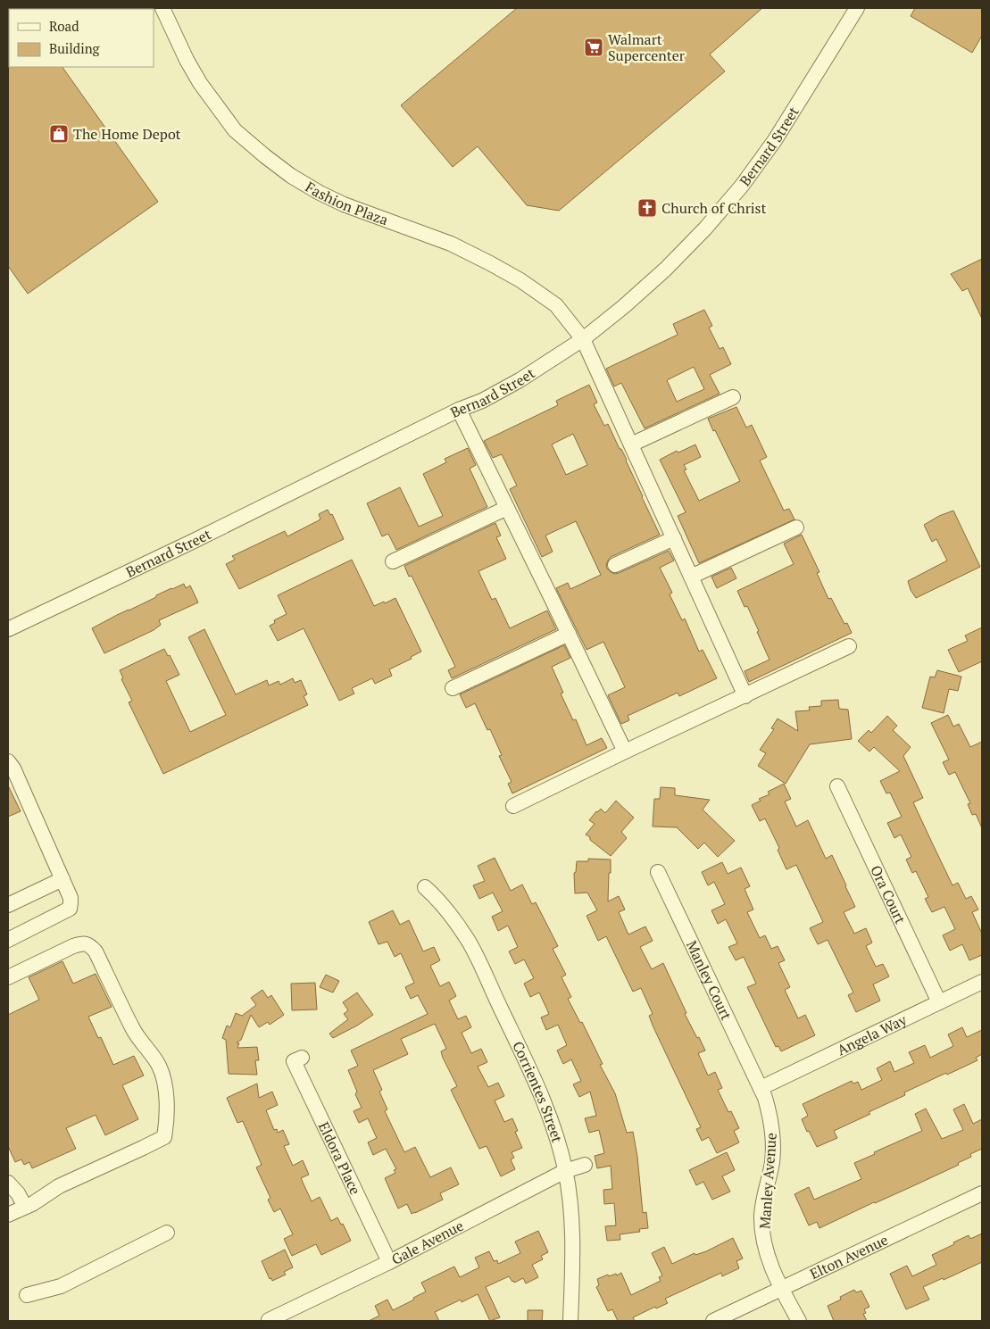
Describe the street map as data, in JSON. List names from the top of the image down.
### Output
{
  "streets": {
    "street": [
      "Bernard Street",
      "Fashion Plaza",
      "Ora Court",
      "Manley Court",
      "Angela Way",
      "Corrientes Street",
      "Eldora Place",
      "Manley Avenue",
      "Gale Avenue",
      "Elton Avenue"
    ]
  },
  "crossings": [
    ["Bernard Street", "Fashion Plaza"],
    ["Ora Court", "Angela Way"],
    ["Manley Court", "Angela Way"],
    ["Manley Court", "Manley Avenue"],
    ["Angela Way", "Manley Avenue"],
    ["Corrientes Street", "Gale Avenue"],
    ["Eldora Place", "Gale Avenue"],
    ["Manley Avenue", "Elton Avenue"]
  ],
  "places": {
    "supermarket": ["Walmart Supercenter"],
    "shop": ["The Home Depot"],
    "church": ["Church of Christ"]
  },
  "legend": ["Road", "Building"]
}
